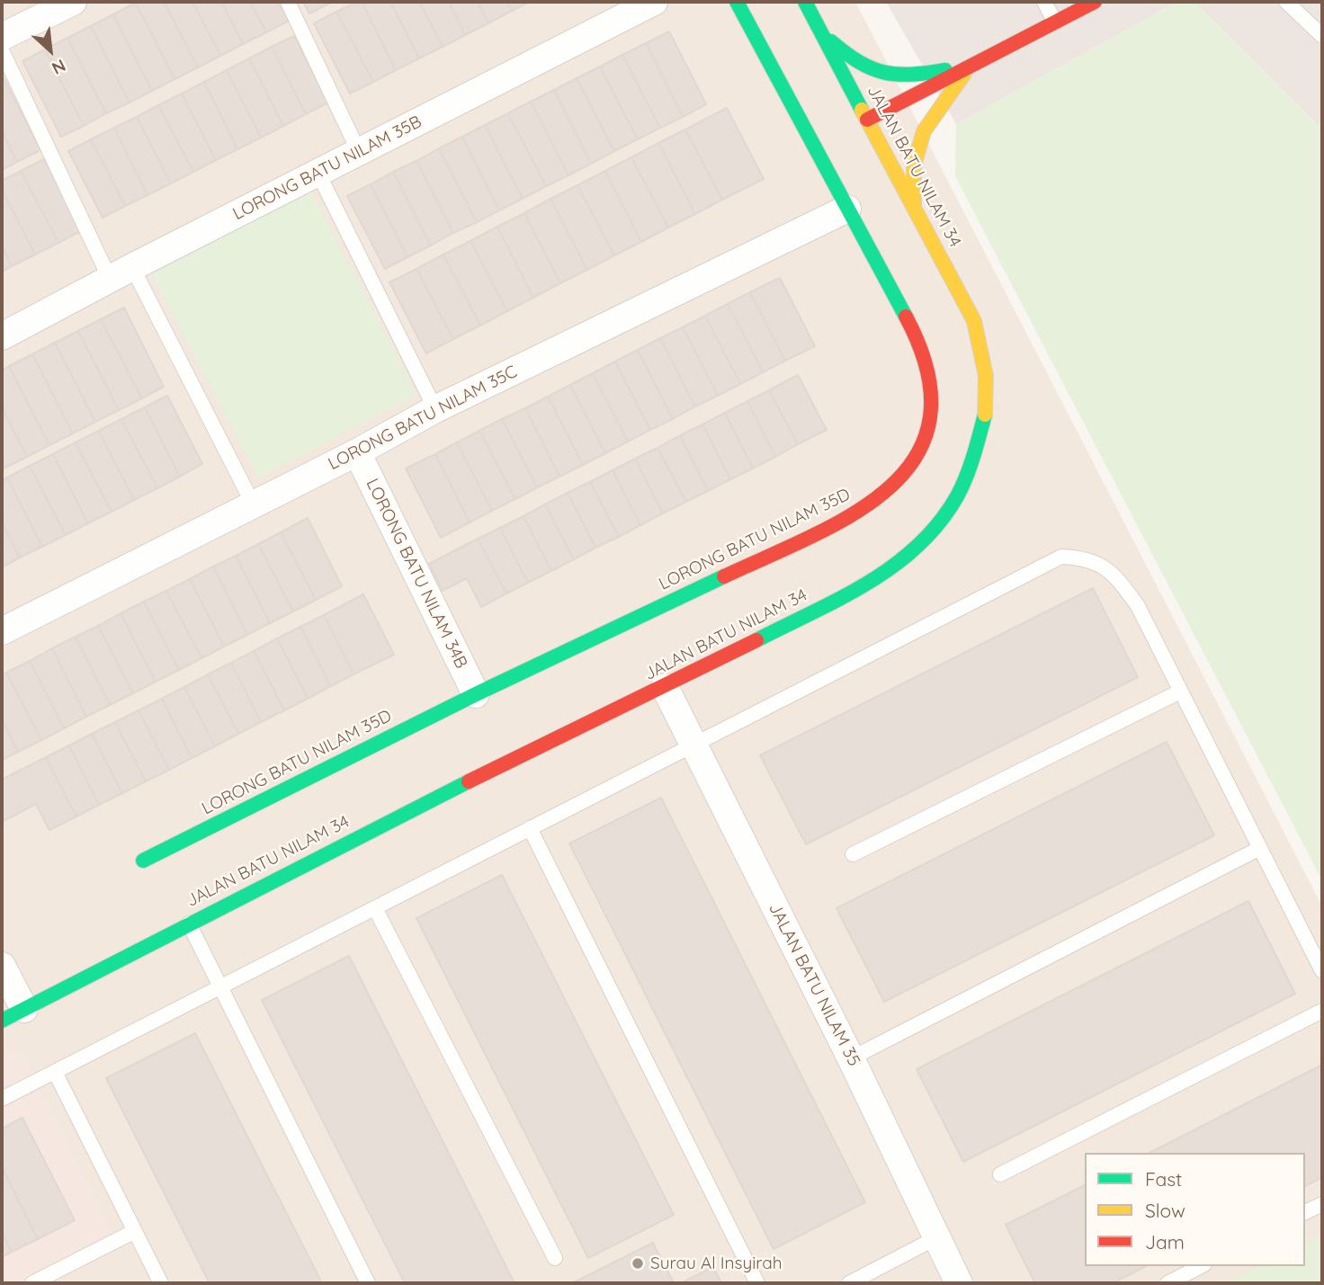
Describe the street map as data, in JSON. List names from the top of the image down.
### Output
{
  "streets": {
    "street": [
      "JALAN BATU NILAM 34",
      "LORONG BATU NILAM 35B",
      "LORONG BATU NILAM 35C",
      "LORONG BATU NILAM 35D",
      "LORONG BATU NILAM 34B",
      "JALAN BATU NILAM 35"
    ]
  },
  "crossings": [
    ["JALAN BATU NILAM 34", "JALAN BATU NILAM 35"],
    ["LORONG BATU NILAM 35C", "LORONG BATU NILAM 35D"],
    ["LORONG BATU NILAM 35C", "LORONG BATU NILAM 34B"],
    ["LORONG BATU NILAM 35D", "LORONG BATU NILAM 34B"]
  ],
  "places": ["Surau Al Insyirah"],
  "legend": ["Fast", "Slow", "Jam"],
  "north": "bottom right"
}
